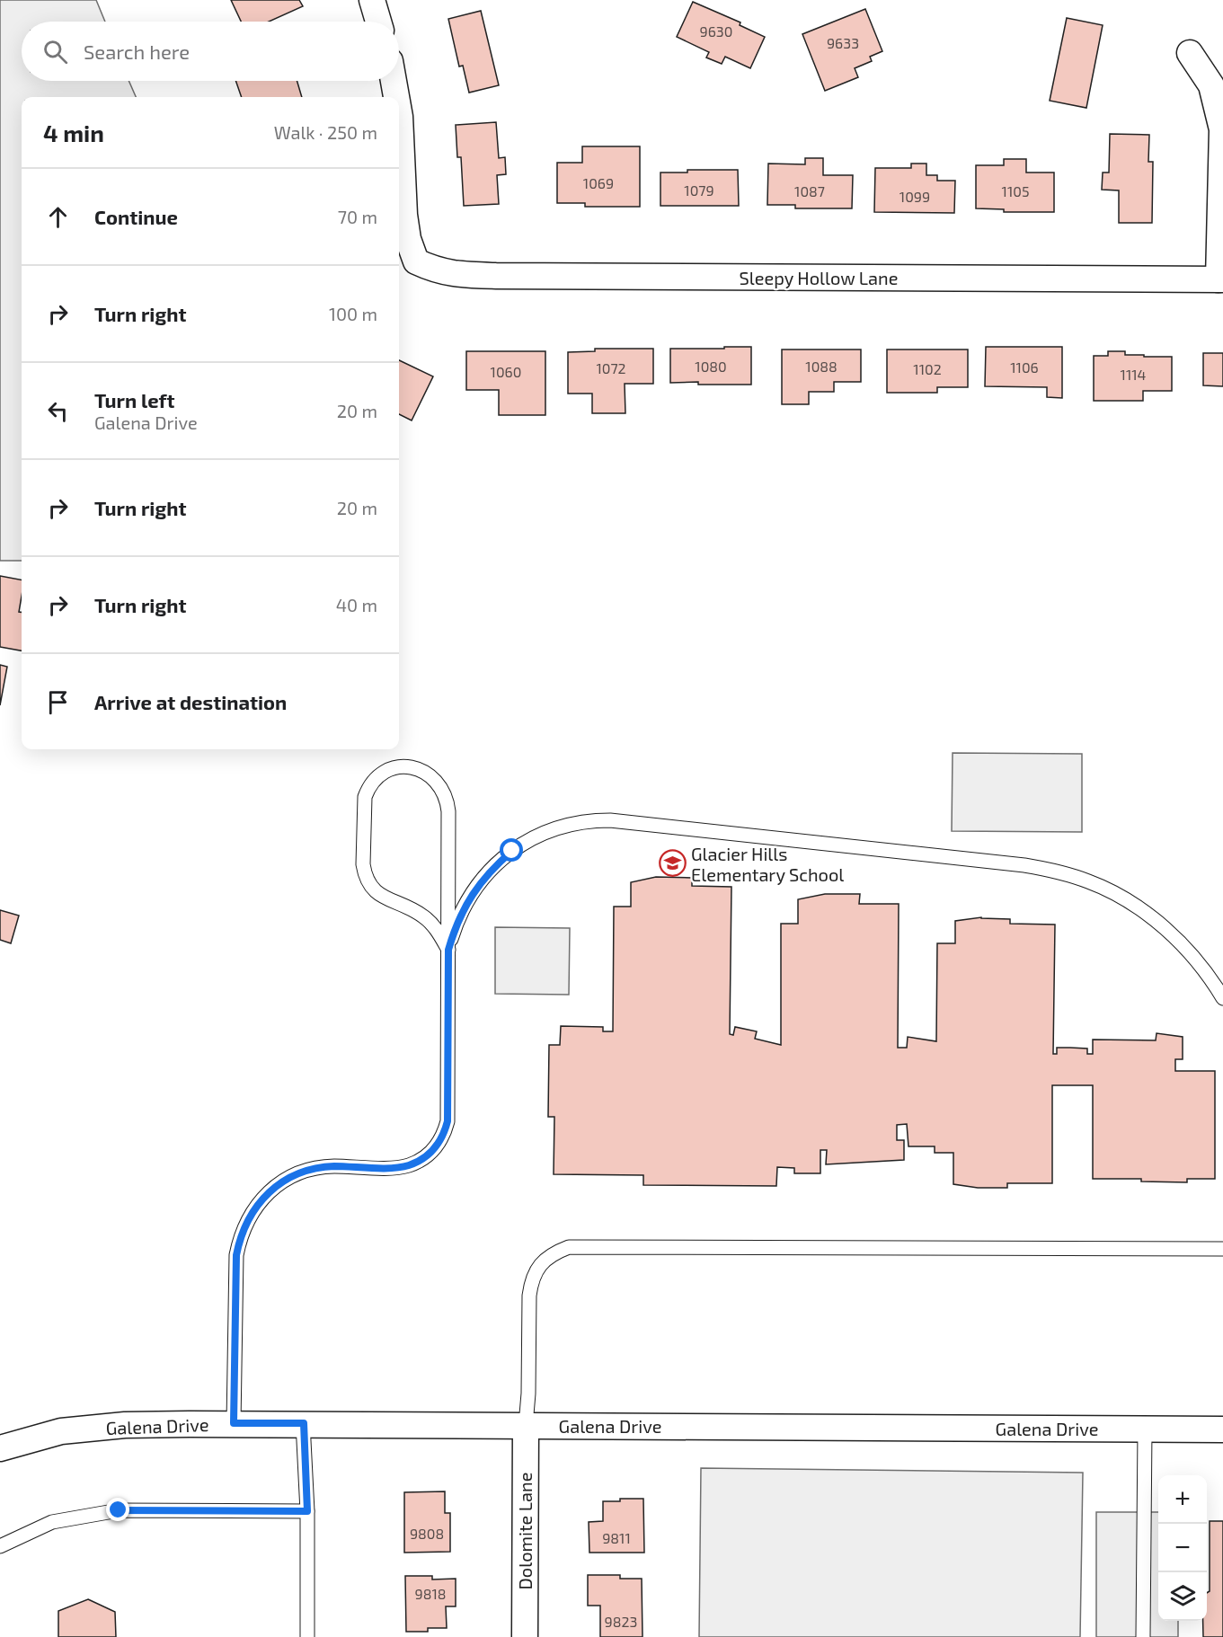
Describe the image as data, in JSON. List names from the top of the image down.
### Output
{
  "streets": {
    "street": ["Sleepy Hollow Lane", "Galena Drive", "Dolomite Lane"]
  },
  "crossings": [
    ["Galena Drive", "Dolomite Lane"]
  ],
  "places": {
    "school or university": ["Glacier Hills Elementary School"]
  },
  "house_numbers": [
    "9630",
    "9633",
    "1069",
    "1079",
    "1087",
    "1105",
    "1099",
    "1080",
    "1088",
    "1106",
    "1072",
    "1102",
    "1060",
    "1114",
    "9808",
    "9811",
    "9818",
    "9823"
  ],
  "page": {
    "search": "Search here",
    "heading": ["4 min", "Walk · 250 m"],
    "list": [
      ["Continue", "70 m"],
      ["Turn right", "100 m"],
      ["Turn left", "Galena Drive", "20 m"],
      ["Turn right", "20 m"],
      ["Turn right", "40 m"],
      "Arrive at destination"
    ],
    "map_buttons": ["+", "−"]
  }
}
